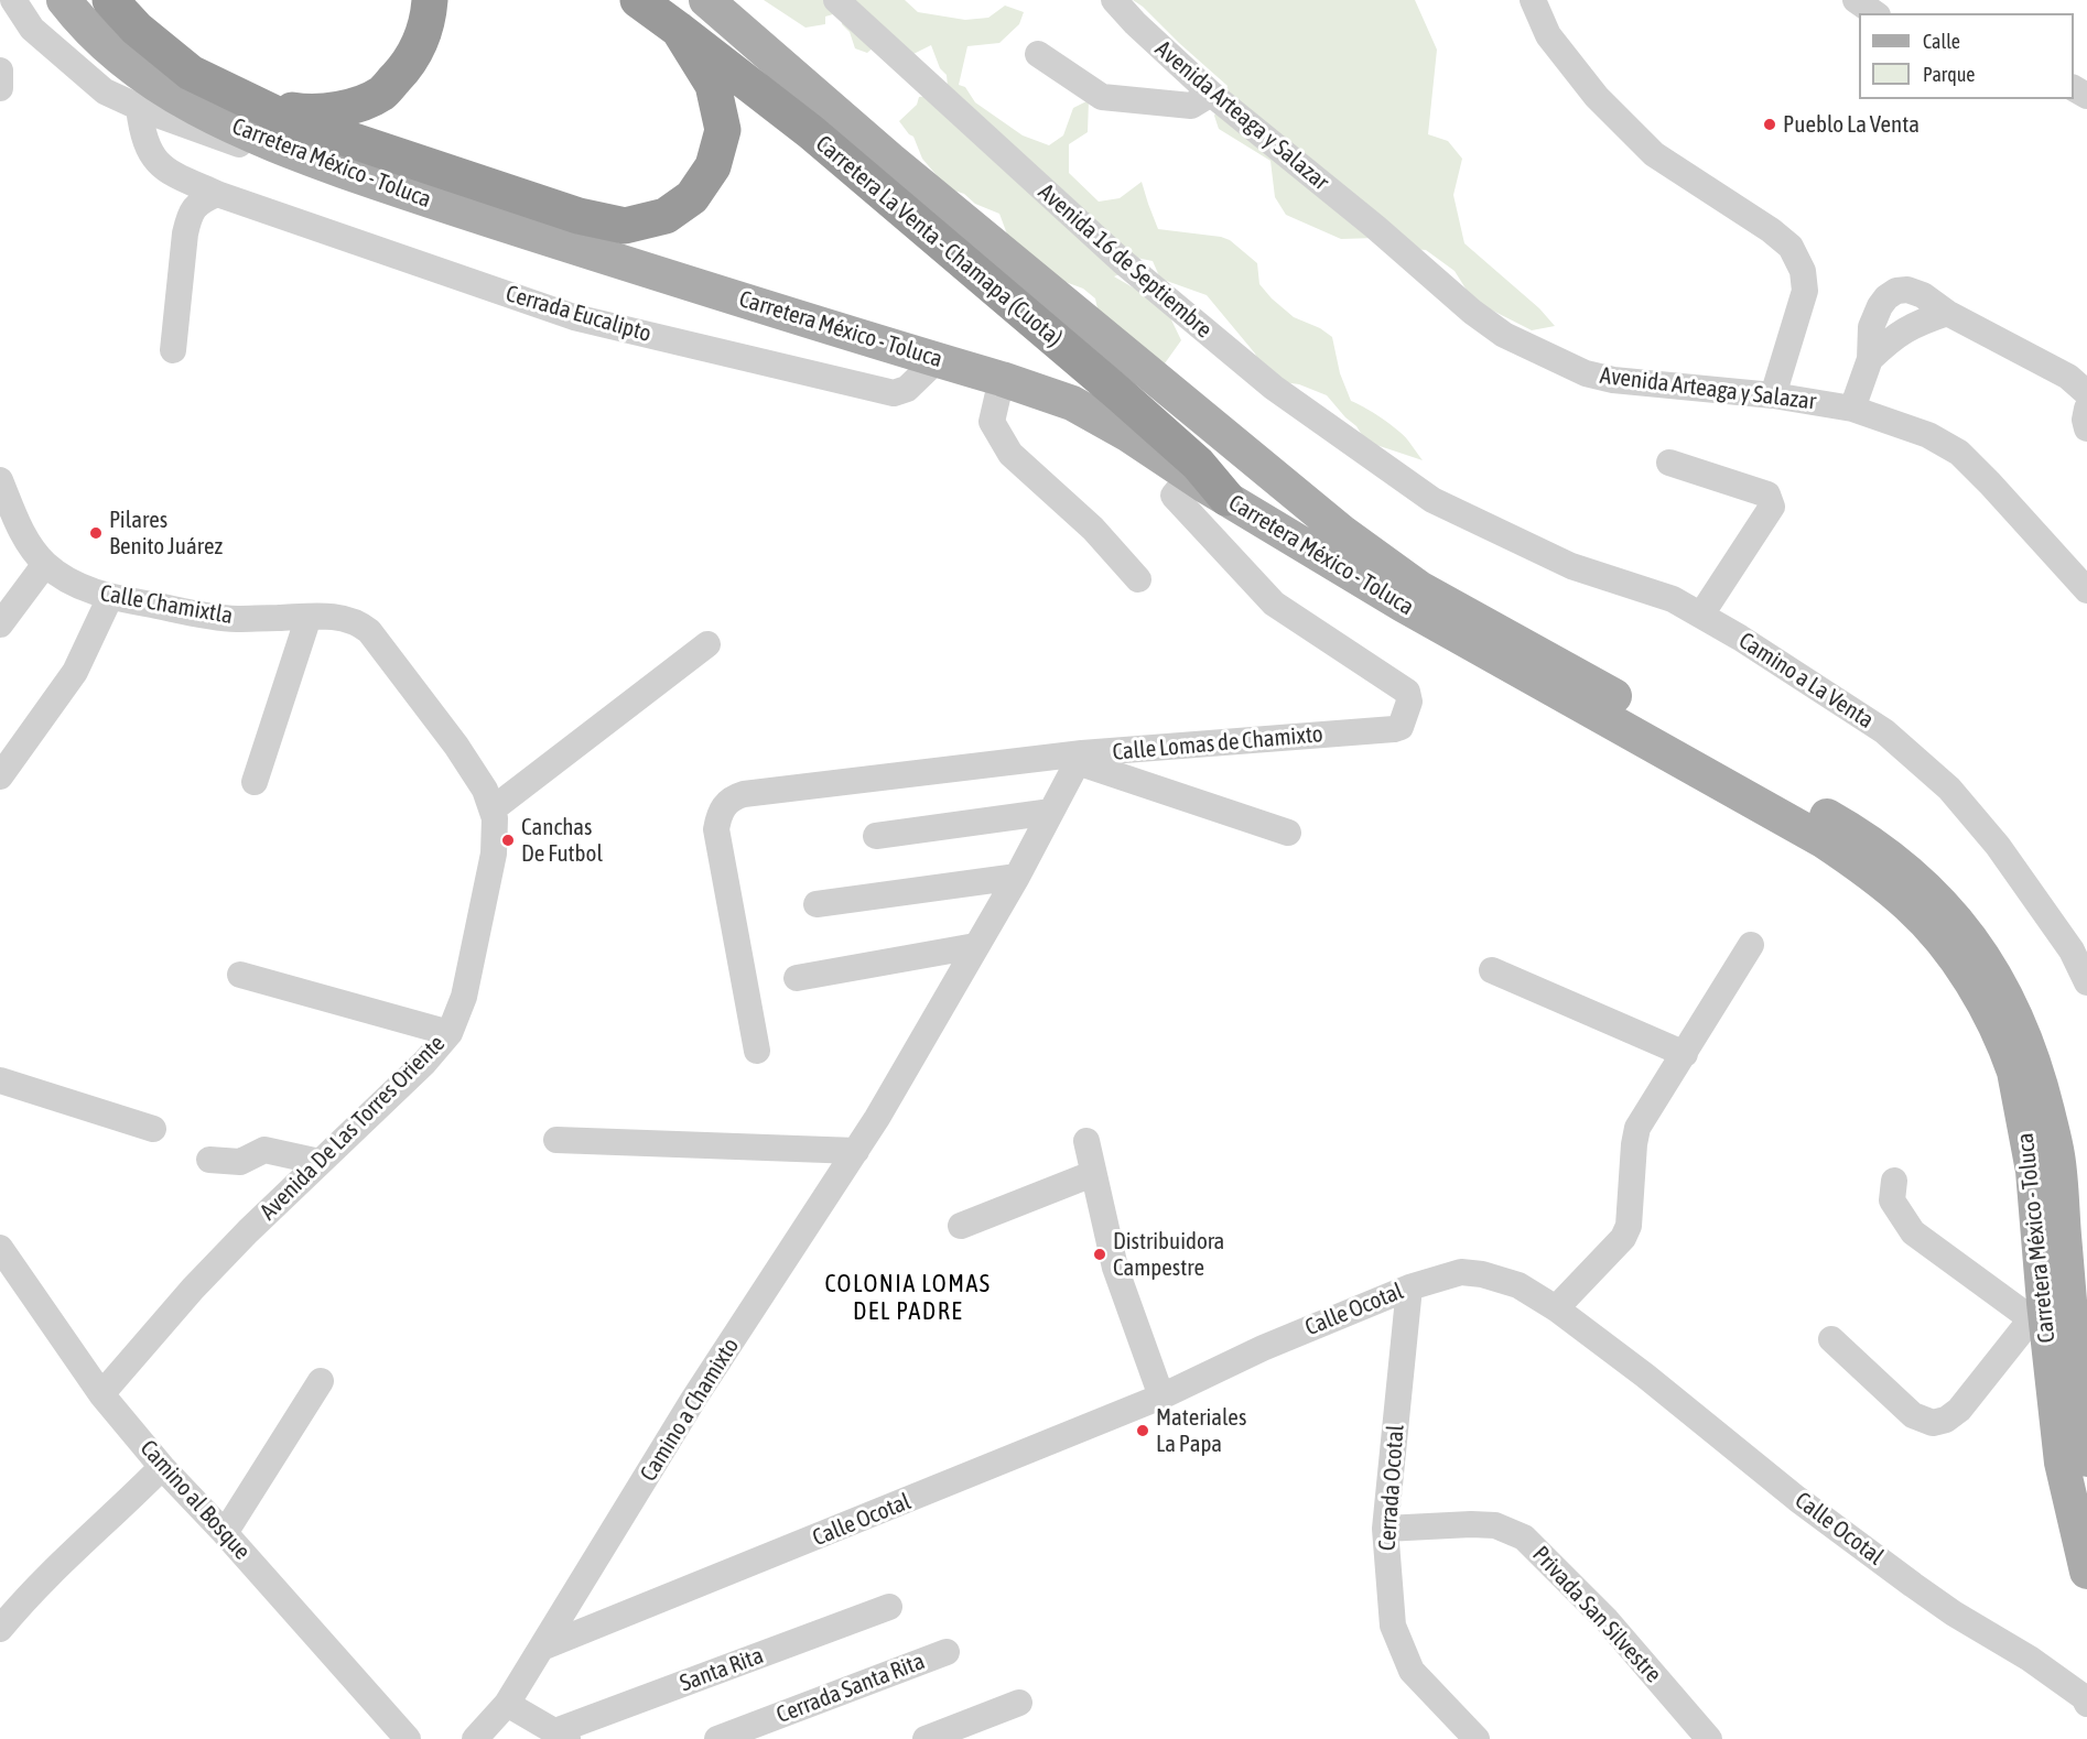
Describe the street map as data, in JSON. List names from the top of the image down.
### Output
{
  "streets": {
    "highway": ["Carretera La Venta - Chamapa (Cuota)"],
    "main road": ["Carretera México - Toluca"],
    "street": [
      "Avenida Arteaga y Salazar",
      "Avenida 16 de Septiembre",
      "Cerrada Eucalipto",
      "Calle Chamixtla",
      "Camino a La Venta",
      "Calle Lomas de Chamixto",
      "Avenida De Las Torres Oriente",
      "Calle Ocotal",
      "Camino a Chamixto",
      "Cerrada Ocotal",
      "Camino al Bosque",
      "Privada San Silvestre",
      "Santa Rita",
      "Cerrada Santa Rita"
    ]
  },
  "crossings": [
    ["Carretera México - Toluca", "Carretera La Venta - Chamapa (Cuota)"],
    ["Carretera México - Toluca", "Cerrada Eucalipto"],
    ["Carretera México - Toluca", "Calle Lomas de Chamixto"],
    ["Avenida 16 de Septiembre", "Camino a La Venta"],
    ["Calle Chamixtla", "Avenida De Las Torres Oriente"],
    ["Avenida De Las Torres Oriente", "Camino al Bosque"],
    ["Calle Ocotal", "Camino a Chamixto"],
    ["Calle Ocotal", "Cerrada Ocotal"],
    ["Cerrada Ocotal", "Privada San Silvestre"]
  ],
  "districts": ["COLONIA LOMAS DEL PADRE"],
  "places": [
    "Pueblo La Venta",
    "Pilares Benito Juárez",
    "Canchas De Futbol",
    "Distribuidora Campestre",
    "Materiales La Papa"
  ],
  "legend": ["Calle", "Parque"]
}
